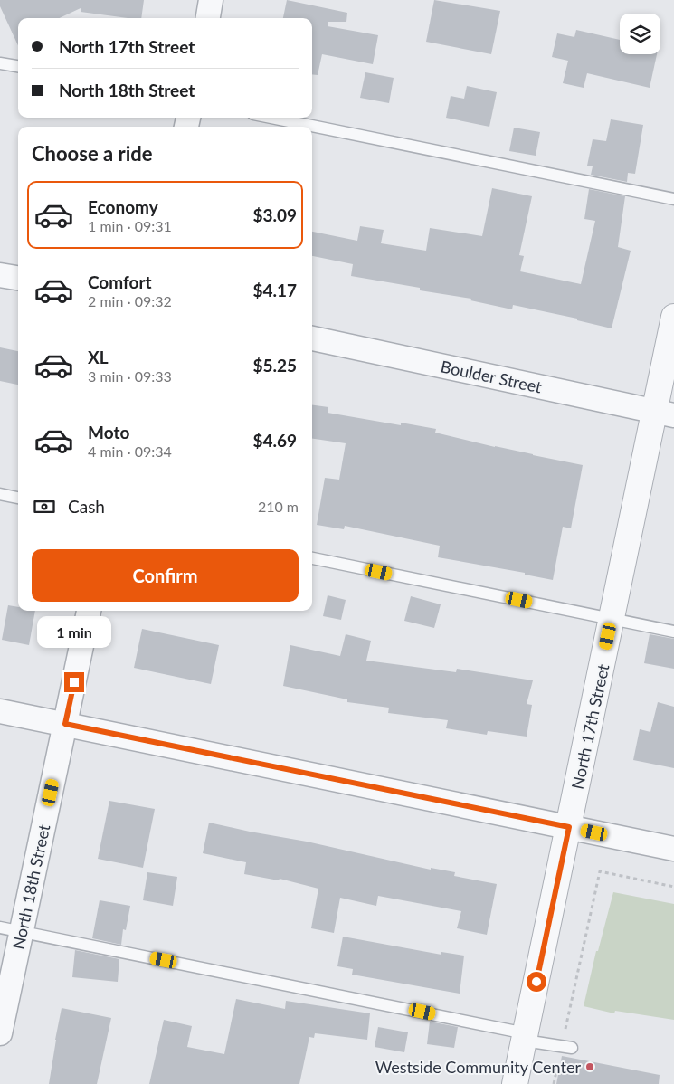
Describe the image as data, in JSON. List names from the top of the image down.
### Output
{
  "streets": {
    "street": ["Boulder Street", "North 17th Street", "North 18th Street"]
  },
  "crossings": [
    ["Boulder Street", "North 17th Street"]
  ],
  "places": ["Westside Community Center"],
  "page": {
    "banner": ["North 17th Street", "North 18th Street"],
    "heading": "Choose a ride",
    "list": [
      {
        "name": "Economy",
        "note": "1 min · 09:31",
        "value": "$3.09"
      },
      {
        "name": "Comfort",
        "note": "2 min · 09:32",
        "value": "$4.17"
      },
      {
        "name": "XL",
        "note": "3 min · 09:33",
        "value": "$5.25"
      },
      {
        "name": "Moto",
        "note": "4 min · 09:34",
        "value": "$4.69"
      }
    ],
    "pay": ["Cash", "210 m"],
    "buttons": "Confirm",
    "bubble": "1 min"
  }
}
